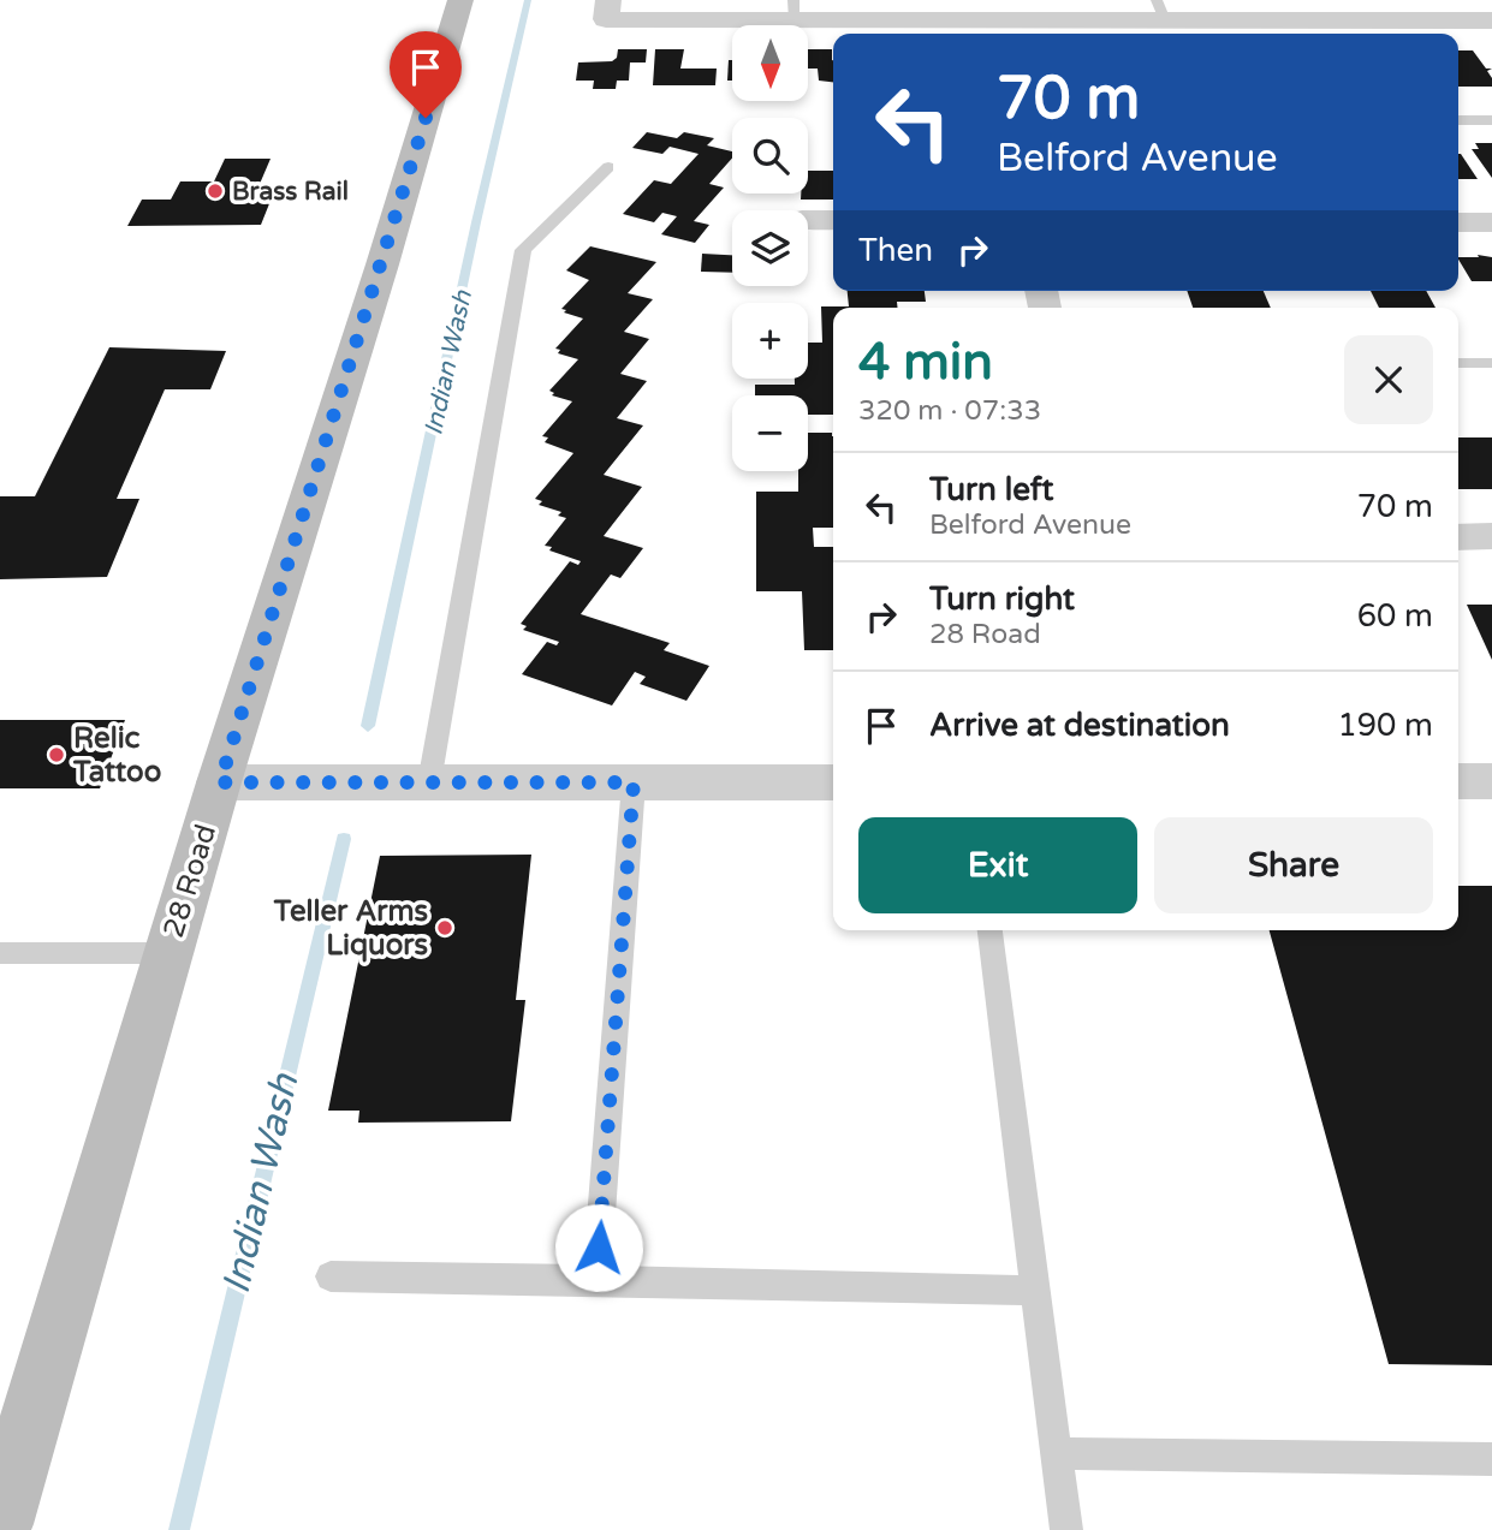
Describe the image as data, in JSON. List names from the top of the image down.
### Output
{
  "streets": {
    "main road": ["28 Road"]
  },
  "water": ["Indian Wash"],
  "places": ["Brass Rail", "Relic Tattoo", "Teller Arms Liquors"],
  "north": "bottom",
  "page": {
    "map_buttons": ["+", "−"],
    "turn": ["70 m", "Belford Avenue"],
    "then": "Then",
    "heading": ["4 min", "320 m · 07:33"],
    "list": [
      {
        "name": "Turn left",
        "note": "Belford Avenue",
        "value": "70 m"
      },
      {
        "name": "Turn right",
        "note": "28 Road",
        "value": "60 m"
      },
      {
        "name": "Arrive at destination",
        "value": "190 m"
      }
    ],
    "buttons": ["Exit", "Share"]
  }
}
